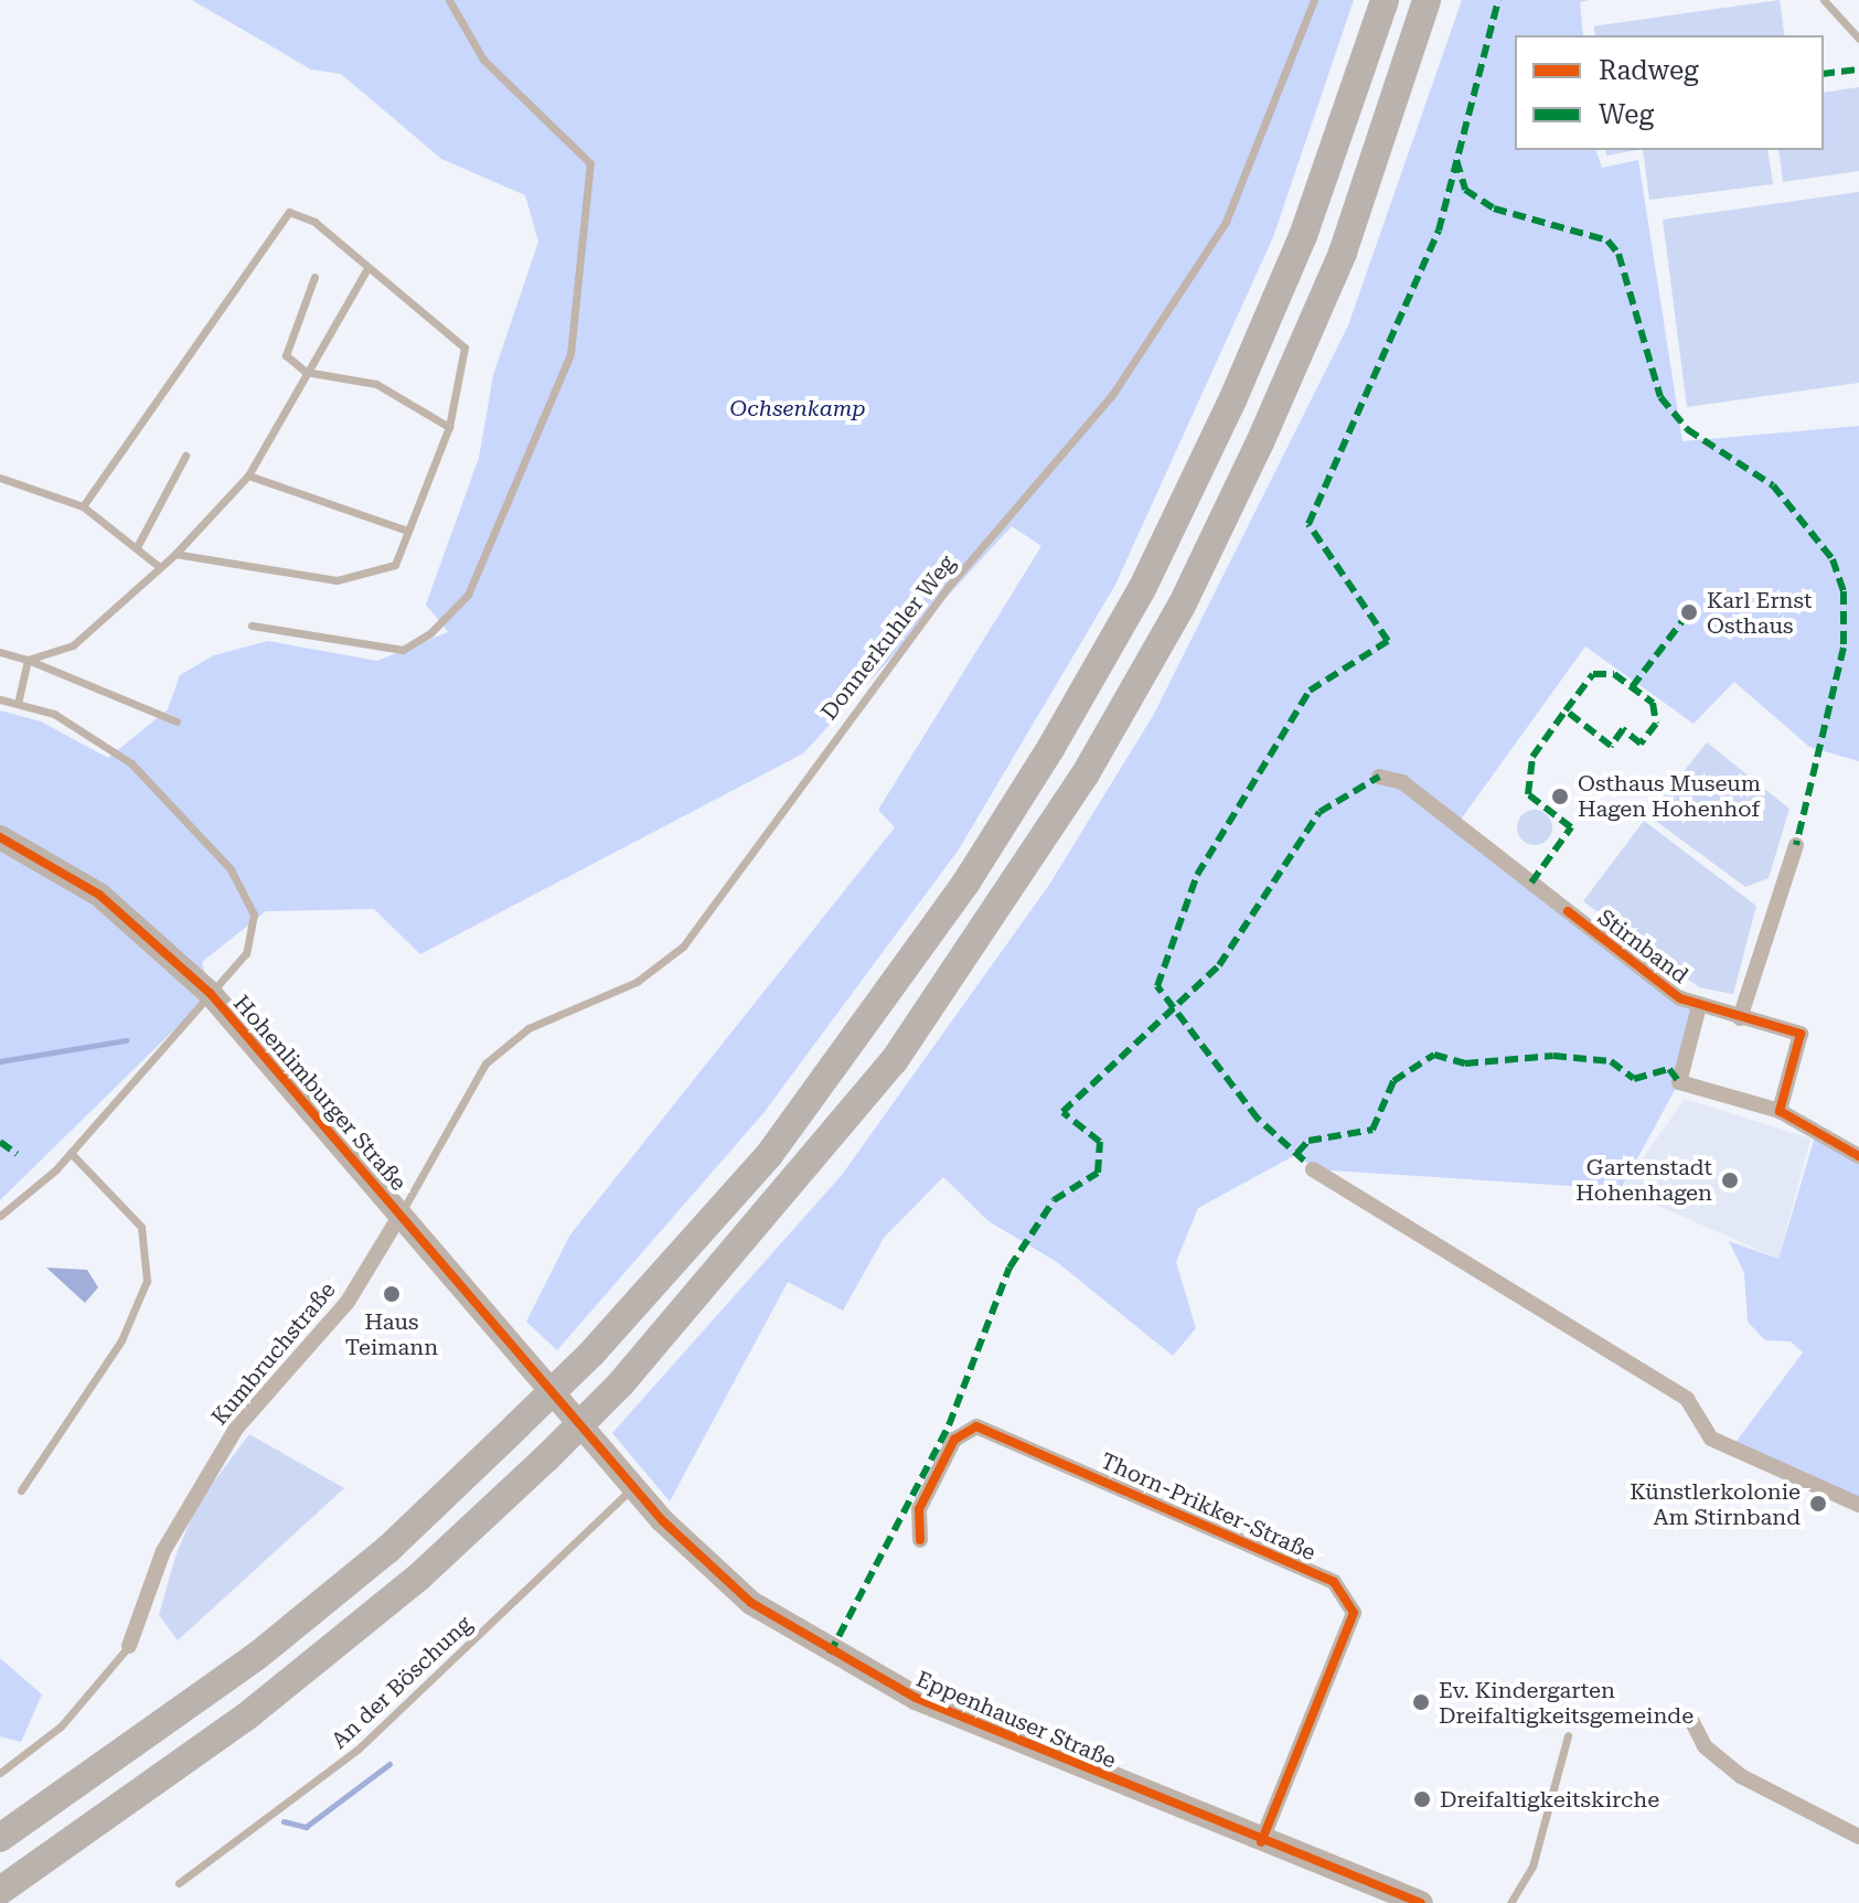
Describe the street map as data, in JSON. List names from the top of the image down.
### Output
{
  "streets": {
    "main road": ["Hohenlimburger Straße", "Eppenhauser Straße"],
    "street": ["Stirnband", "Kumbruchstraße", "Thorn-Prikker-Straße"],
    "lane": ["Donnerkuhler Weg", "An der Böschung"]
  },
  "crossings": [
    ["Donnerkuhler Weg", "Hohenlimburger Straße"],
    ["Donnerkuhler Weg", "Kumbruchstraße"],
    ["Donnerkuhler Weg", "Eppenhauser Straße"],
    ["Hohenlimburger Straße", "Kumbruchstraße"],
    ["Hohenlimburger Straße", "Eppenhauser Straße"],
    ["Kumbruchstraße", "Eppenhauser Straße"],
    ["Thorn-Prikker-Straße", "Eppenhauser Straße"],
    ["An der Böschung", "Eppenhauser Straße"]
  ],
  "parks": ["Ochsenkamp"],
  "places": [
    "Karl Ernst Osthaus",
    "Osthaus Museum Hagen Hohenhof",
    "Gartenstadt Hohenhagen",
    "Haus Teimann",
    "Künstlerkolonie Am Stirnband",
    "Ev. Kindergarten Dreifaltigkeitsgemeinde",
    "Dreifaltigkeitskirche"
  ],
  "legend": ["Radweg", "Weg"]
}
